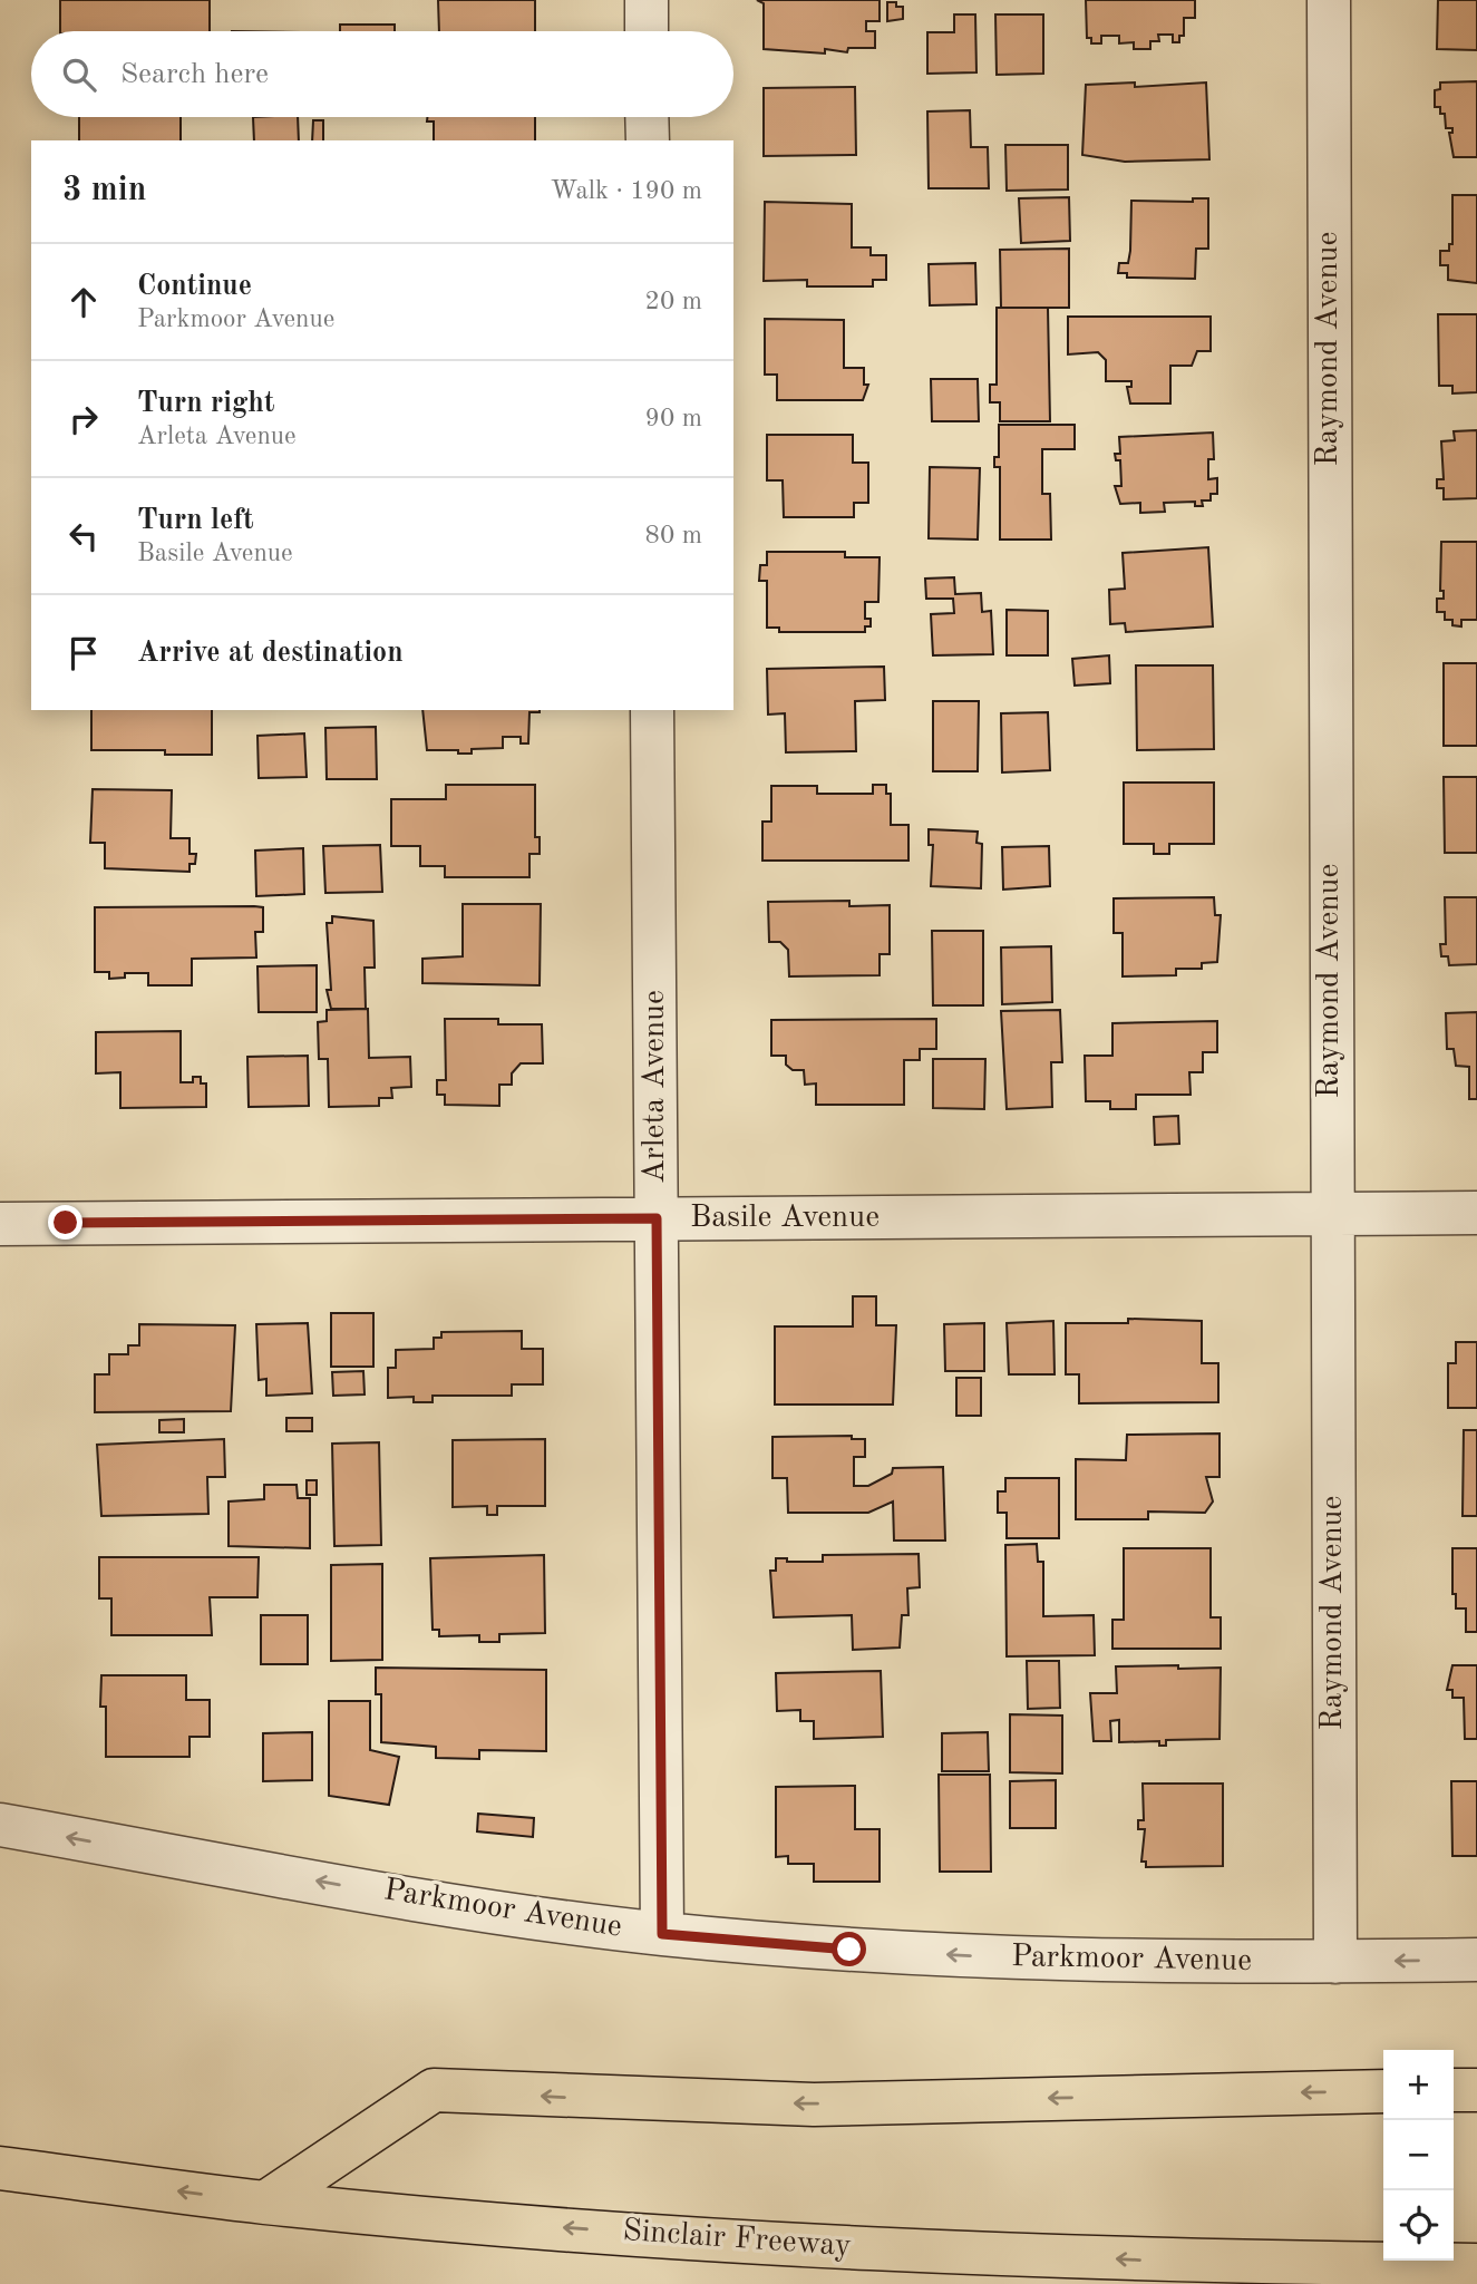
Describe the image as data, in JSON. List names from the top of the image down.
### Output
{
  "streets": {
    "highway": ["Sinclair Freeway"],
    "street": [
      "Raymond Avenue",
      "Arleta Avenue",
      "Basile Avenue",
      "Parkmoor Avenue"
    ]
  },
  "crossings": [
    ["Raymond Avenue", "Basile Avenue"],
    ["Raymond Avenue", "Parkmoor Avenue"],
    ["Arleta Avenue", "Basile Avenue"],
    ["Arleta Avenue", "Parkmoor Avenue"]
  ],
  "one_way": ["Parkmoor Avenue"],
  "page": {
    "search": "Search here",
    "heading": ["3 min", "Walk · 190 m"],
    "list": [
      ["Continue", "Parkmoor Avenue", "20 m"],
      ["Turn right", "Arleta Avenue", "90 m"],
      ["Turn left", "Basile Avenue", "80 m"],
      "Arrive at destination"
    ],
    "map_buttons": ["+", "−"]
  }
}
